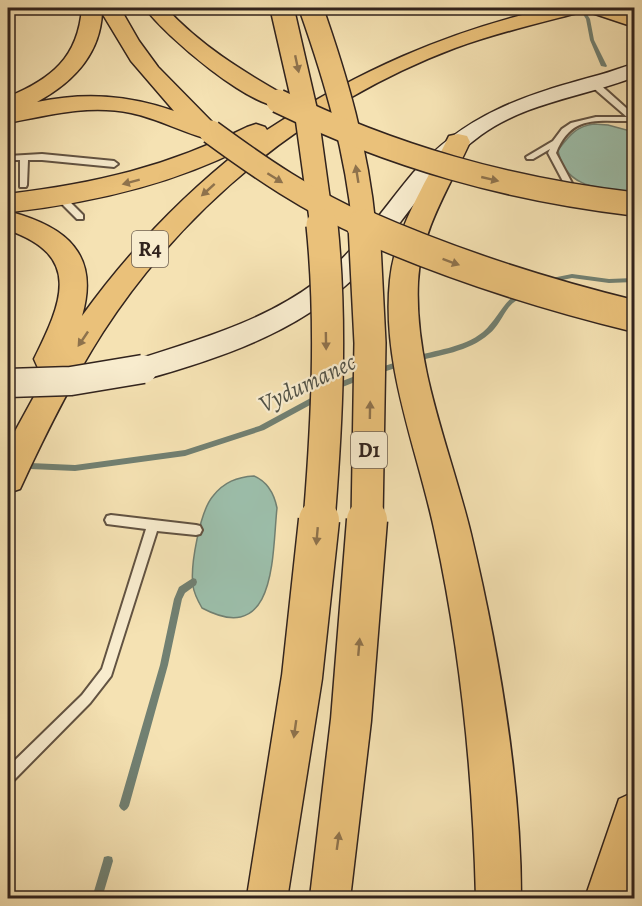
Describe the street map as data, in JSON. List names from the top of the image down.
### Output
{
  "streets": {
    "highway": ["R4", "D1"]
  },
  "water": ["Vydumanec"]
}
